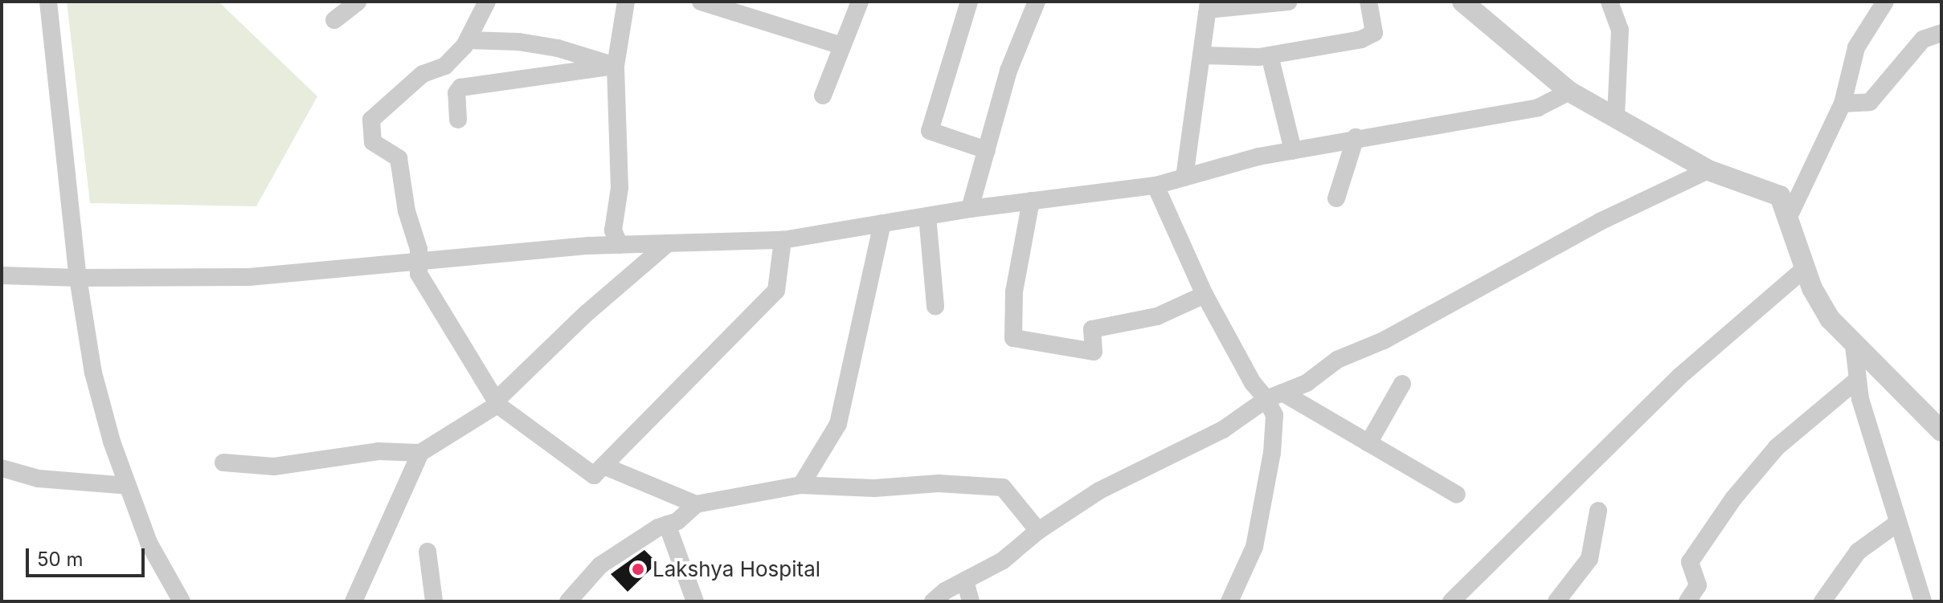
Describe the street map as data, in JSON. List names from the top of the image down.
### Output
{
  "places": ["Lakshya Hospital"],
  "scale_bar": "50 m"
}
